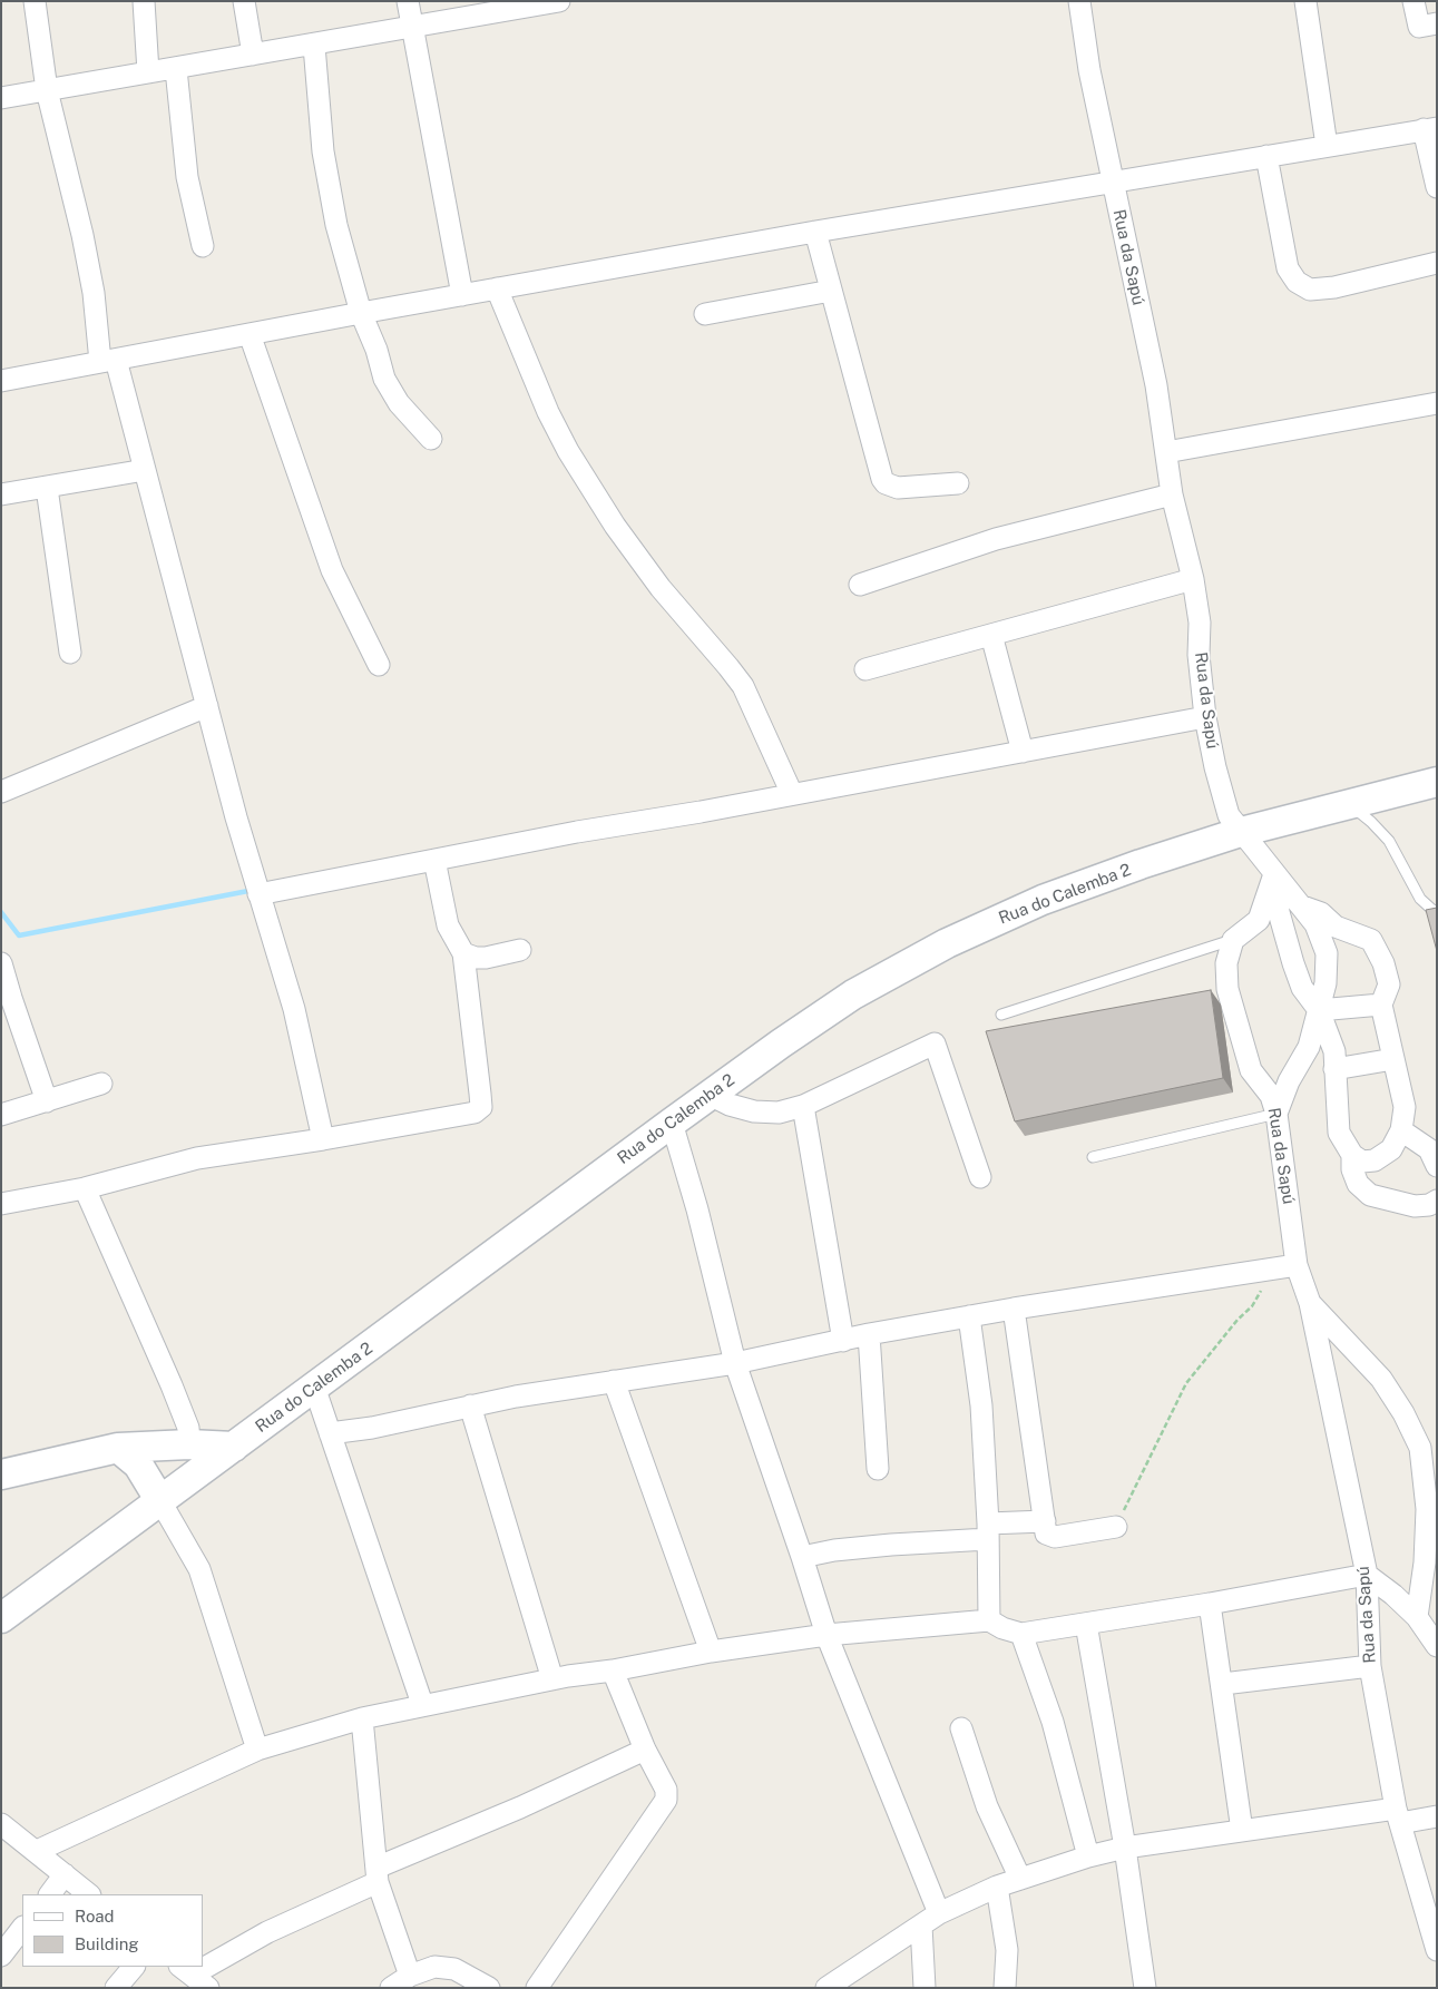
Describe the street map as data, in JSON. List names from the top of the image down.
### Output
{
  "streets": {
    "main road": ["Rua do Calemba 2"],
    "street": ["Rua da Sapú"]
  },
  "crossings": [
    ["Rua da Sapú", "Rua do Calemba 2"]
  ],
  "legend": ["Road", "Building"]
}
